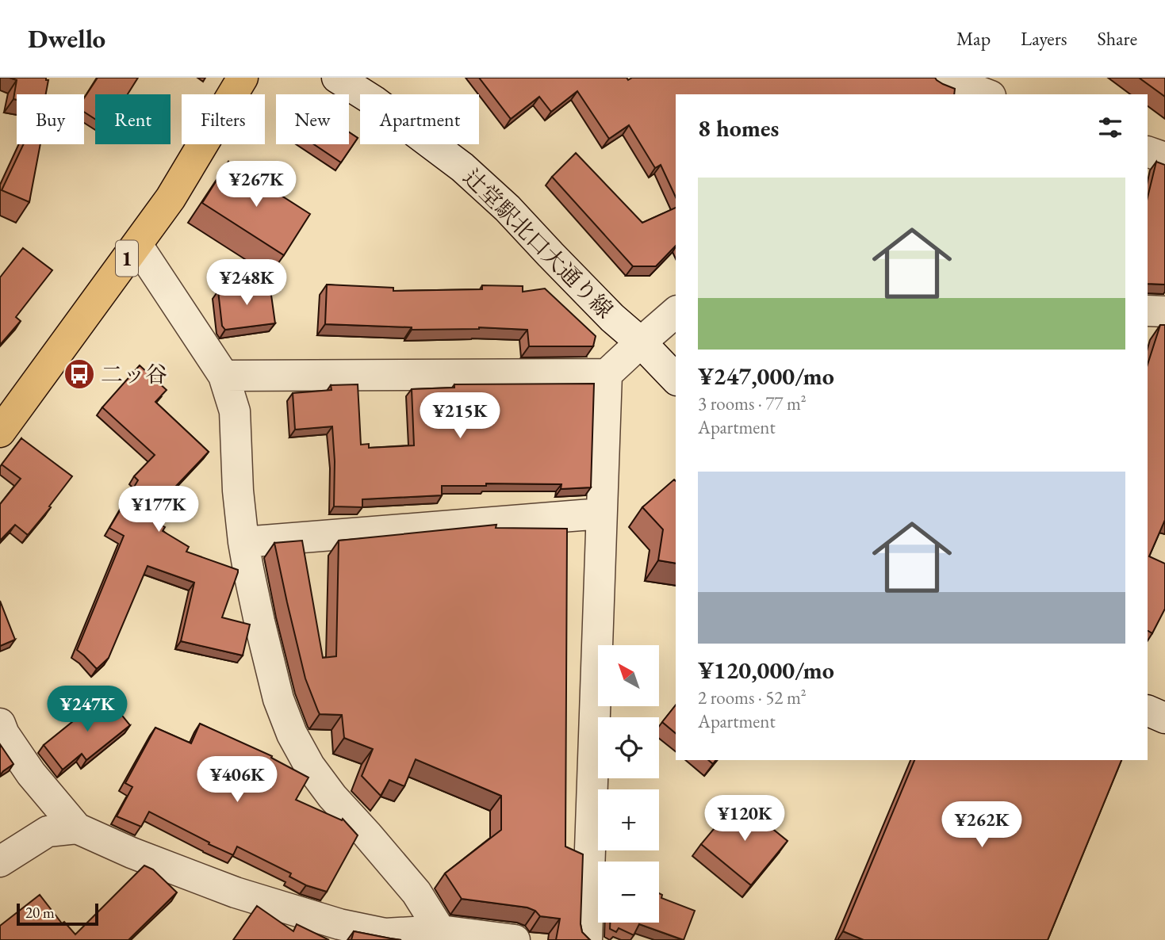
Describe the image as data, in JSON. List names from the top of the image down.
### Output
{
  "streets": {
    "highway": ["1"],
    "street": ["辻堂駅北口大通り線"]
  },
  "places": {
    "bus stop": ["二ッ谷"]
  },
  "scale_bar": "20 m",
  "north": "top left",
  "page": {
    "header": "Dwello",
    "nav": ["Map", "Layers", "Share"],
    "chip": [
      "Buy",
      "Rent",
      "Filters",
      "New",
      "Apartment"
    ],
    "heading": "8 homes",
    "price": [
      "¥267K",
      "¥248K",
      "¥215K",
      "¥177K",
      "¥247K",
      "¥406K",
      "¥120K",
      "¥262K"
    ],
    "list": [
      {
        "name": "¥247,000/mo",
        "note": "3 rooms · 77 m² · Apartment"
      },
      {
        "name": "¥120,000/mo",
        "note": "2 rooms · 52 m² · Apartment"
      }
    ],
    "map_buttons": ["+", "−"],
    "scale": "20 m"
  }
}
